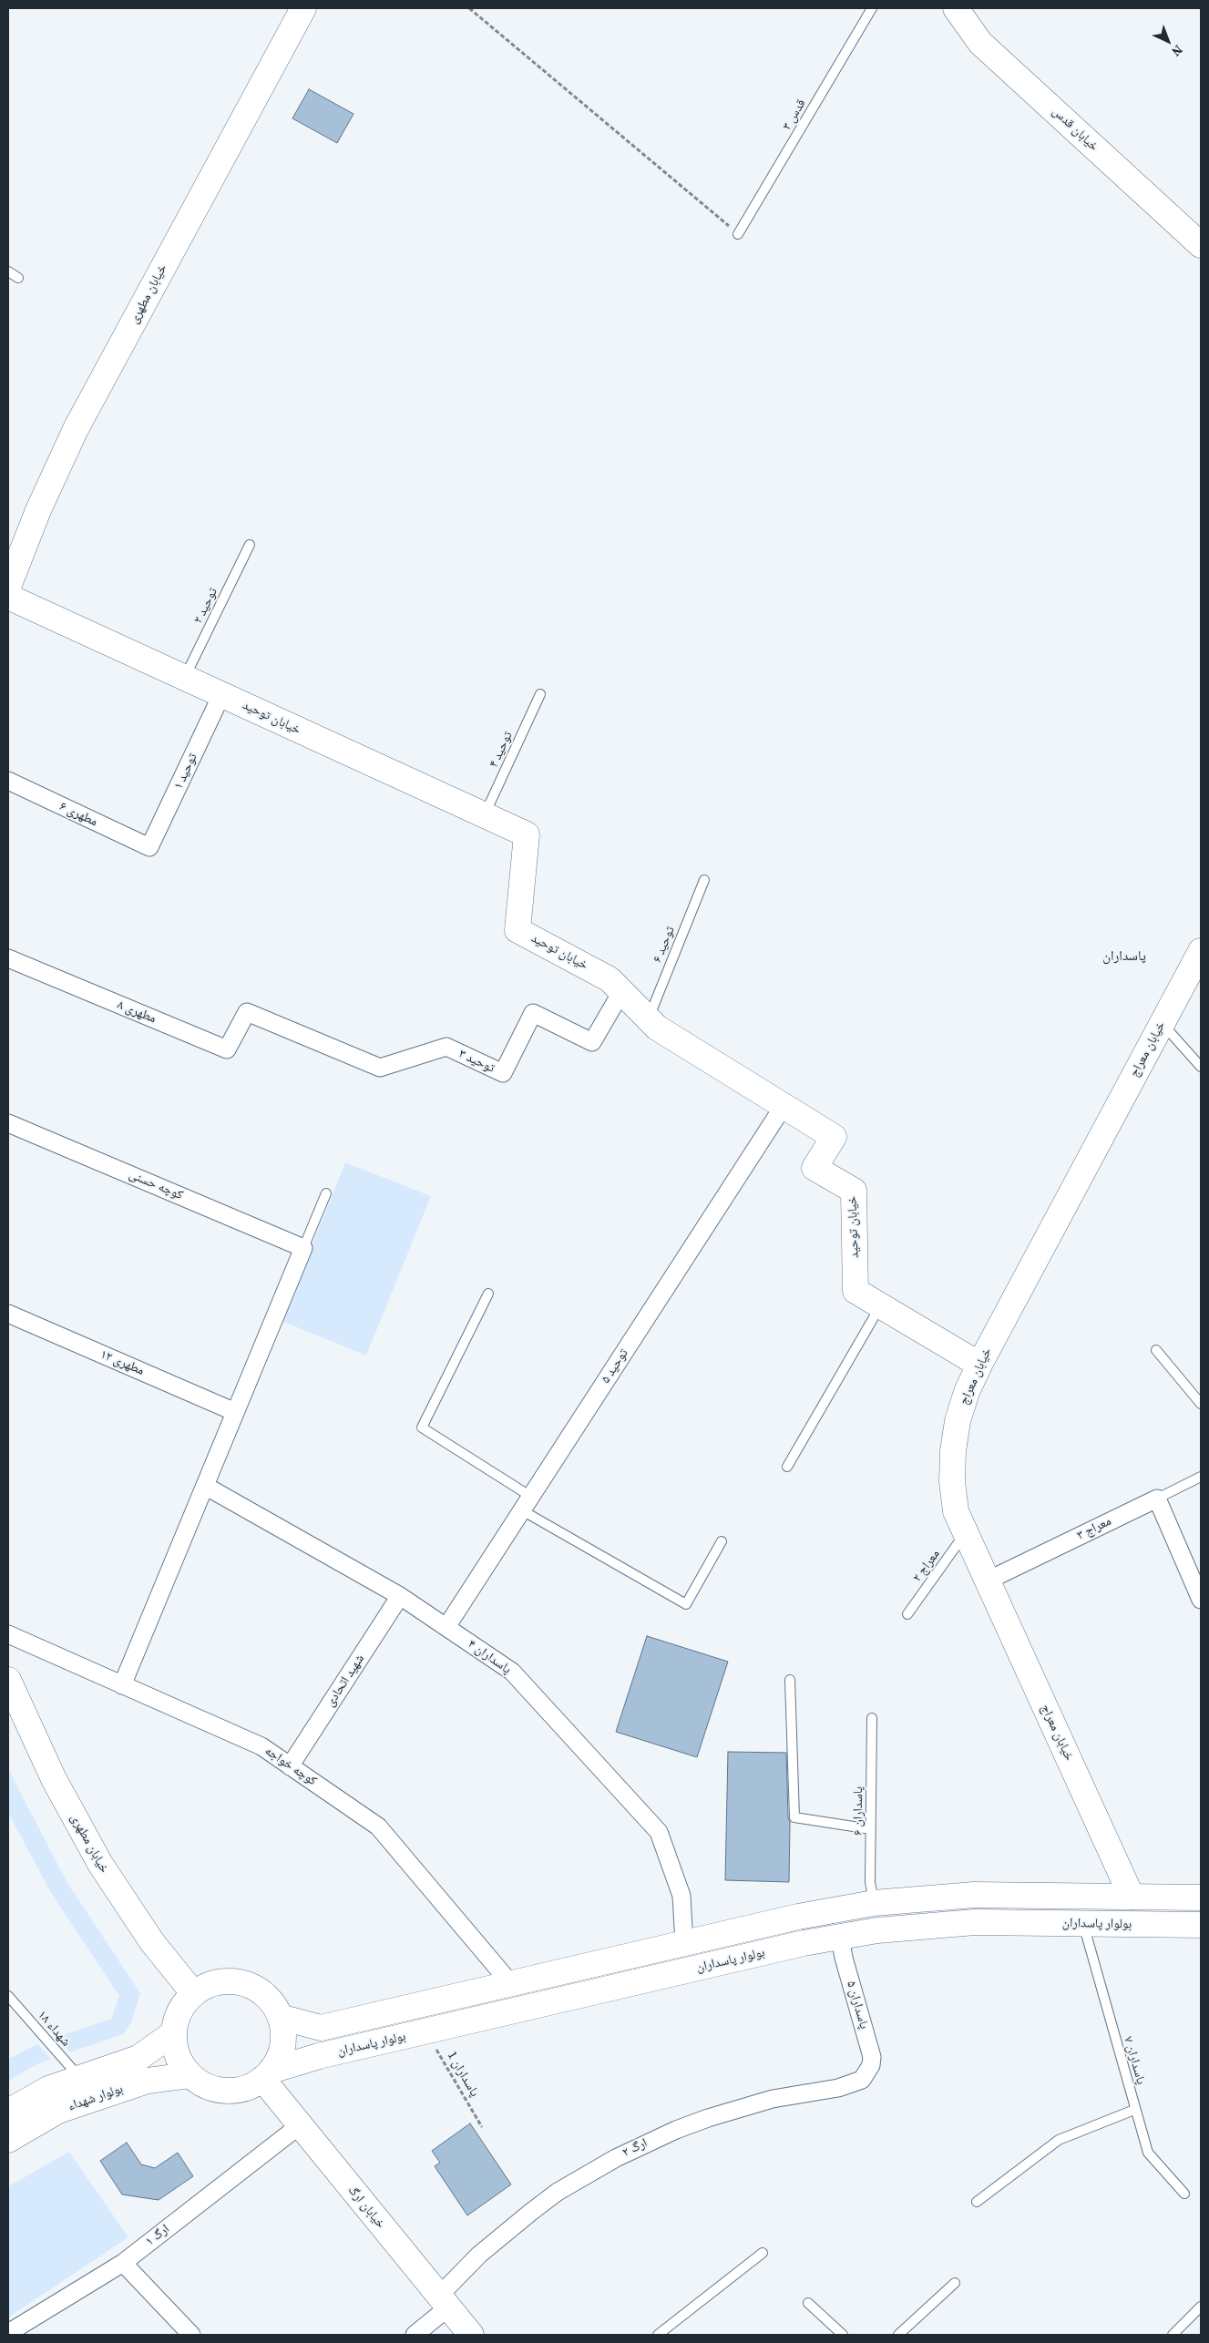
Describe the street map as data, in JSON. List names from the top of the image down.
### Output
{
  "streets": {
    "main road": [
      "خیابان قدس",
      "خیابان مطهری",
      "خیابان توحید",
      "خیابان معراج",
      "بولوار پاسداران",
      "بولوار شهداء",
      "خیابان ارگ"
    ],
    "street": [
      "توحید ۱",
      "مطهری ۶",
      "مطهری ۸",
      "توحید ۳",
      "کوچه حسنی",
      "مطهری ۱۲",
      "توحید ۵",
      "معراج ۳",
      "پاسداران ۴",
      "شهید اتحادی",
      "کوچه خواجه",
      "پاسداران ۵",
      "ارگ ۲",
      "ارگ ۱"
    ],
    "lane": [
      "قدس ۳",
      "توحید ۲",
      "توحید ۴",
      "توحید ۶",
      "معراج ۲",
      "پاسداران ۶",
      "شهداء ۱۸",
      "پاسداران ۷"
    ],
    "path": ["پاسداران 1"]
  },
  "crossings": [
    ["خیابان مطهری", "بولوار پاسداران"],
    ["خیابان مطهری", "بولوار شهداء"],
    ["خیابان مطهری", "خیابان ارگ"],
    ["توحید ۲", "خیابان توحید"],
    ["خیابان توحید", "توحید ۴"],
    ["خیابان توحید", "توحید ۱"],
    ["خیابان توحید", "توحید ۶"],
    ["خیابان توحید", "خیابان معراج"],
    ["خیابان توحید", "توحید ۳"],
    ["خیابان توحید", "توحید ۵"],
    ["توحید ۱", "مطهری ۶"],
    ["مطهری ۸", "توحید ۳"],
    ["خیابان معراج", "معراج ۳"],
    ["خیابان معراج", "معراج ۲"],
    ["توحید ۵", "پاسداران ۴"],
    ["پاسداران ۴", "شهید اتحادی"],
    ["شهید اتحادی", "کوچه خواجه"],
    ["بولوار پاسداران", "پاسداران ۵"],
    ["بولوار پاسداران", "پاسداران ۷"],
    ["بولوار پاسداران", "پاسداران 1"],
    ["بولوار پاسداران", "بولوار شهداء"],
    ["بولوار پاسداران", "خیابان ارگ"],
    ["پاسداران ۵", "ارگ ۲"],
    ["شهداء ۱۸", "بولوار شهداء"],
    ["بولوار شهداء", "خیابان ارگ"],
    ["ارگ ۲", "خیابان ارگ"],
    ["خیابان ارگ", "ارگ ۱"]
  ],
  "districts": ["پاسداران"],
  "north": "bottom right"
}
